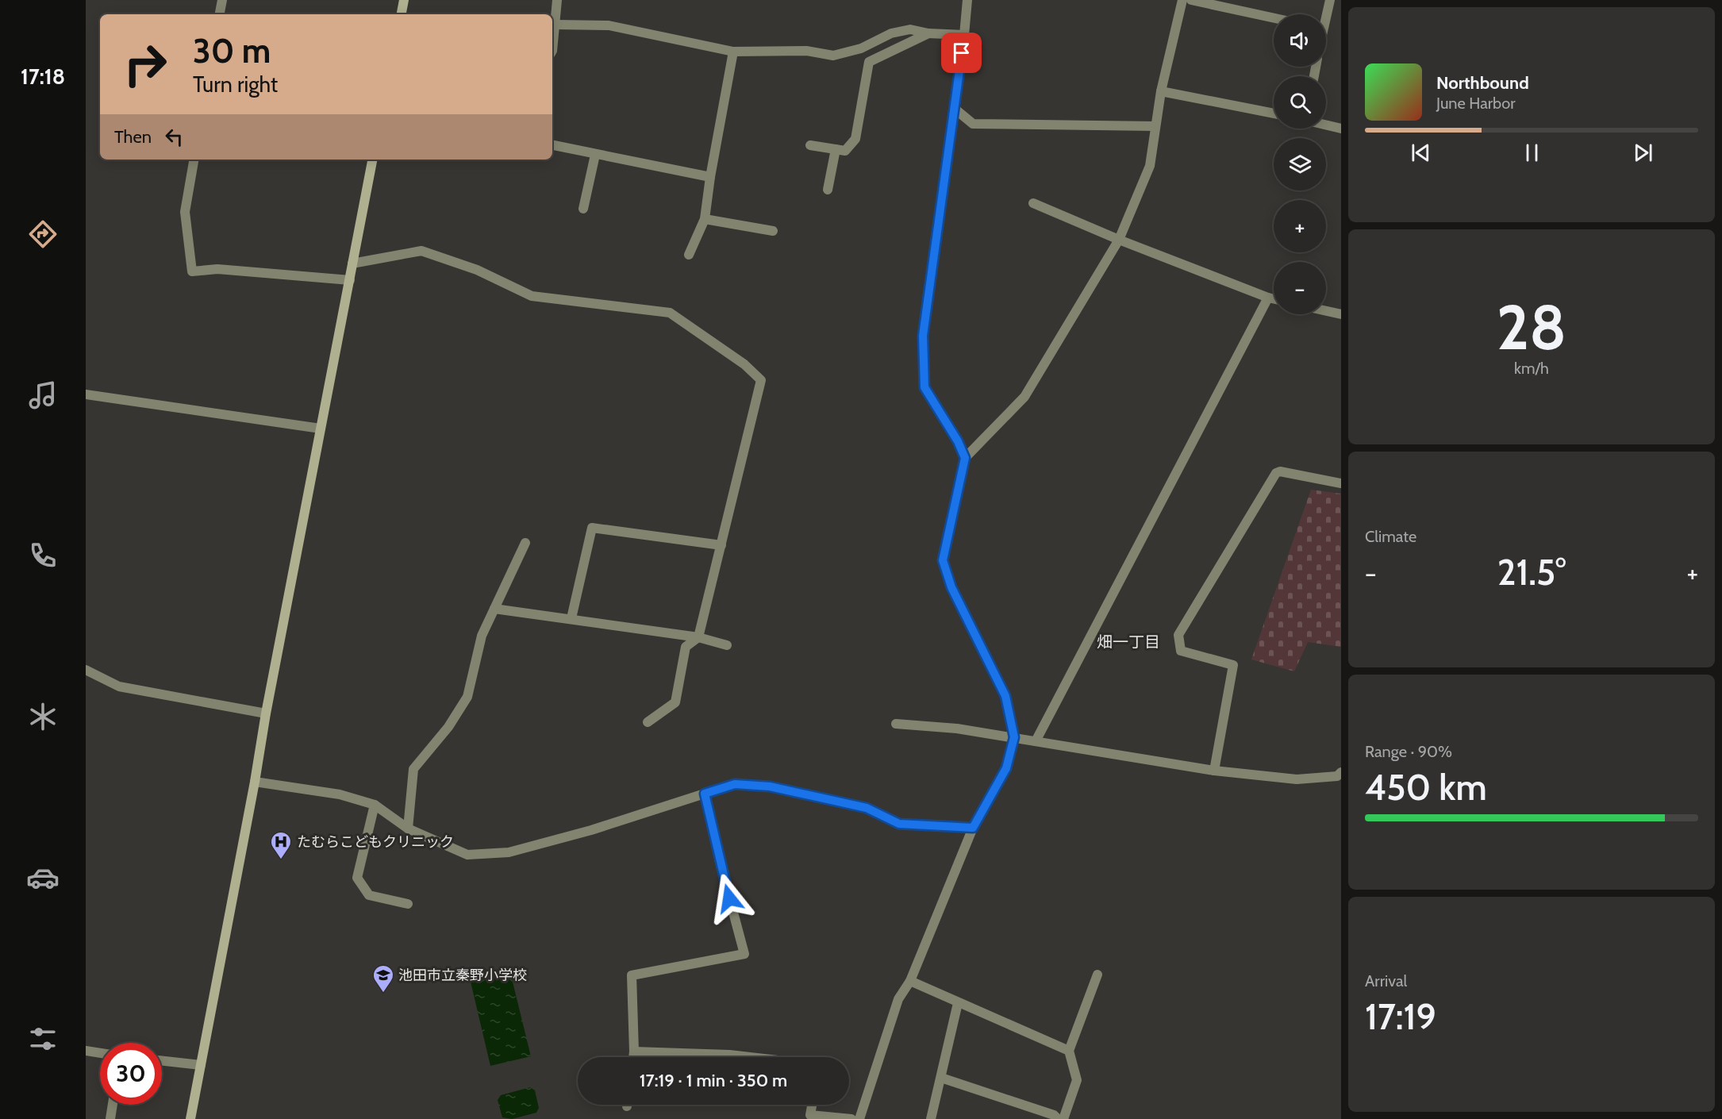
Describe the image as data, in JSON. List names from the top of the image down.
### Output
{
  "districts": ["畑一丁目"],
  "places": {
    "hospital": ["たむらこどもクリニック"],
    "school or university": ["池田市立秦野小学校"]
  },
  "page": {
    "tabs": "17:18",
    "map_buttons": ["+", "−"],
    "turn": ["30 m", "Turn right"],
    "song": ["Northbound", "June Harbor"],
    "then": "Then",
    "tile": [
      ["28", "km/h"],
      "Climate",
      ["Range · 90%", "450 km"],
      ["Arrival", "17:19"]
    ],
    "heat": ["−", "21.5°", "+"],
    "limit": "30",
    "trip": "17:19 · 1 min · 350 m"
  }
}
